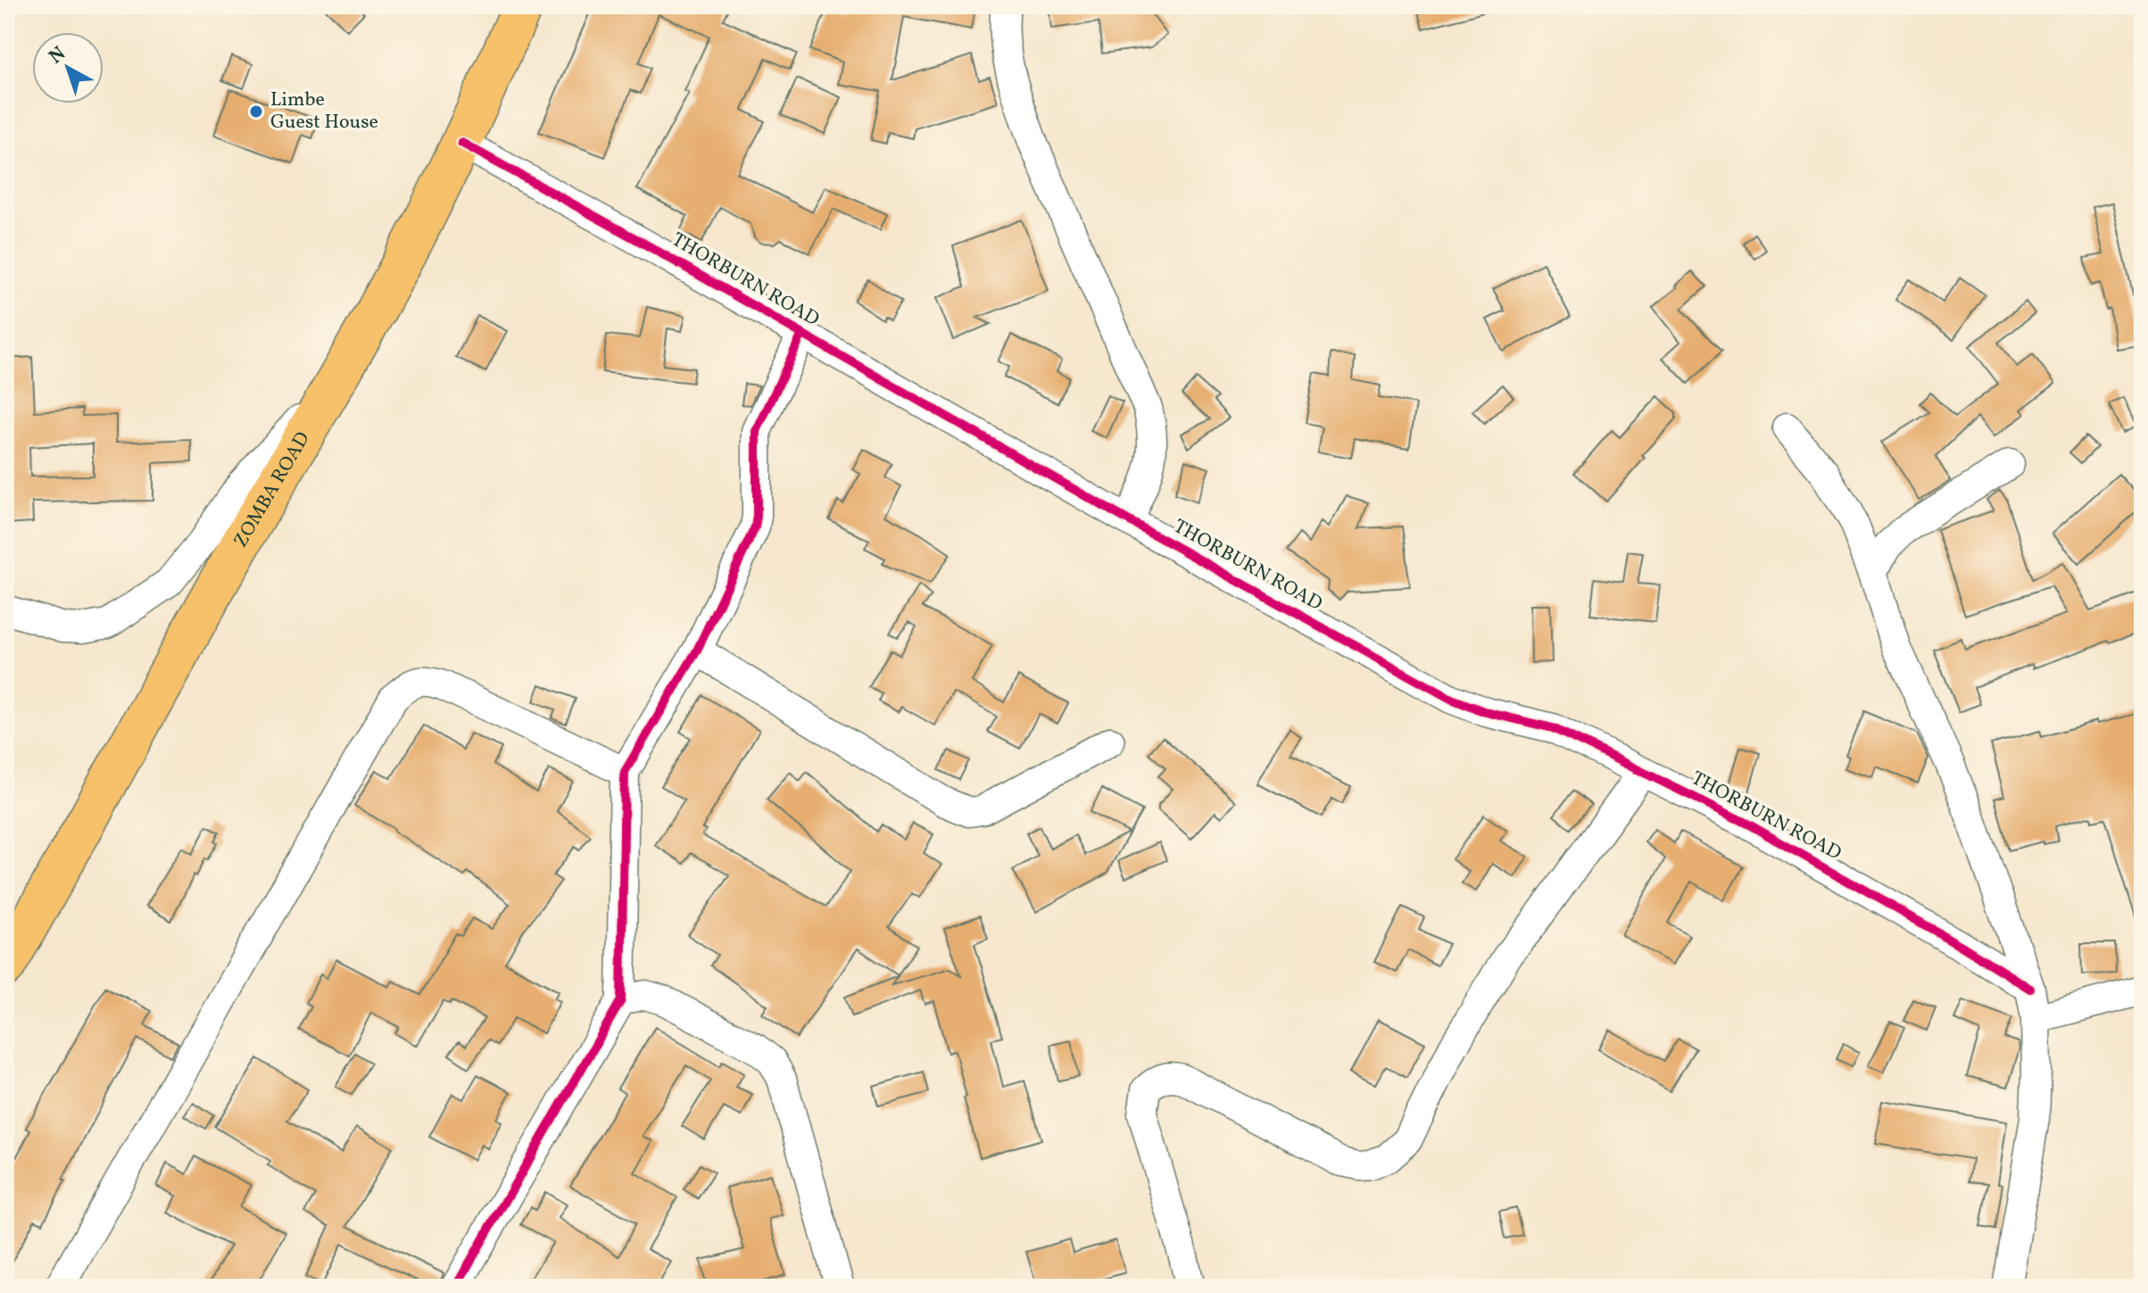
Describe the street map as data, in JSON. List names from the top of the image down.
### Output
{
  "streets": {
    "highway": ["ZOMBA ROAD"],
    "street": ["THORBURN ROAD"]
  },
  "crossings": [
    ["THORBURN ROAD", "ZOMBA ROAD"]
  ],
  "places": ["Limbe Guest House"],
  "north": "top left"
}
